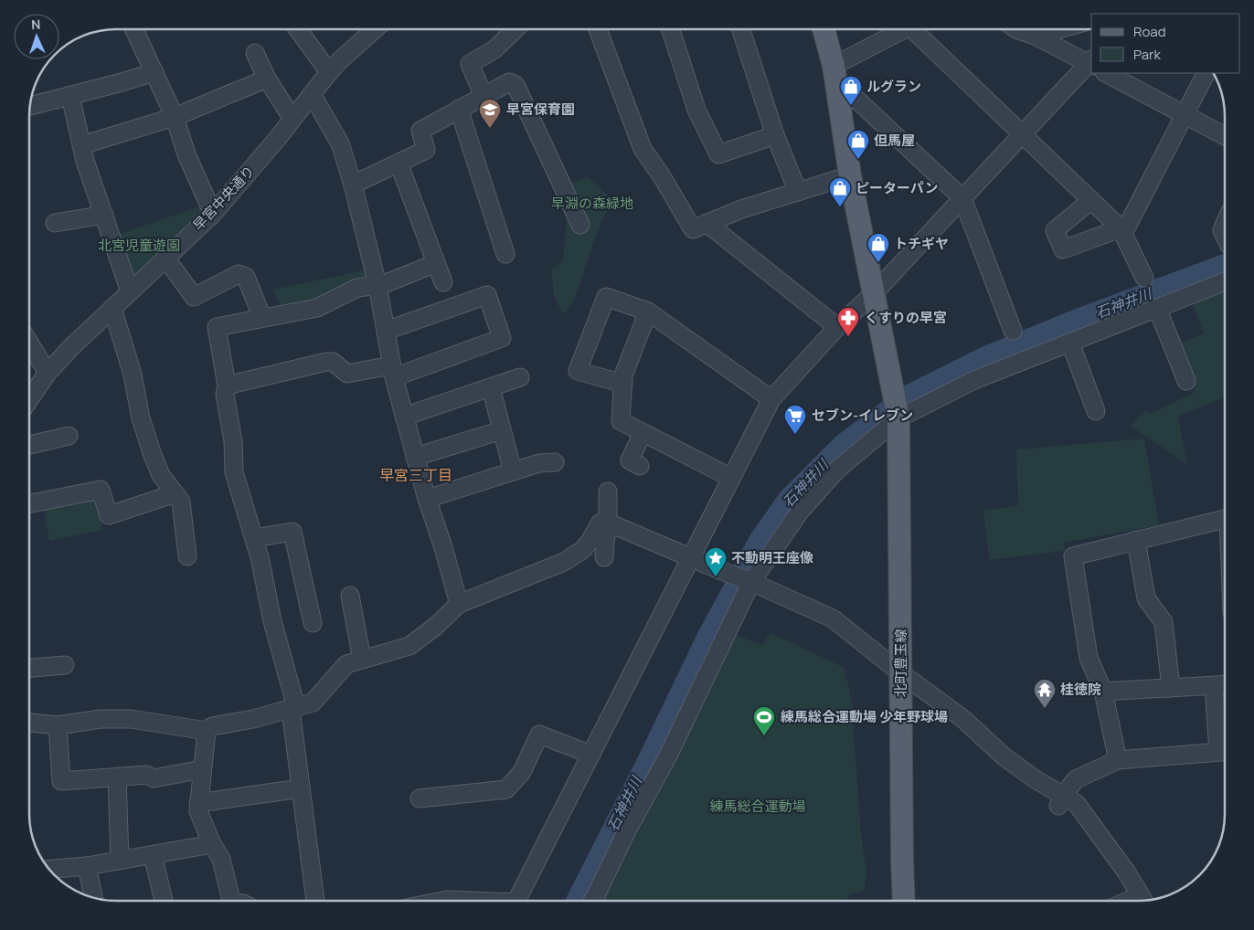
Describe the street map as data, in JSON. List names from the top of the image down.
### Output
{
  "streets": {
    "main road": ["北町豊玉線"],
    "street": ["早宮中央通り"]
  },
  "districts": ["早宮三丁目"],
  "water": ["石神井川"],
  "parks": ["早淵の森緑地", "北宮児童遊園", "練馬総合運動場"],
  "places": {
    "shop": [
      "ルグラン",
      "但馬屋",
      "ピーターパン",
      "トチギヤ"
    ],
    "school or university": ["早宮保育園"],
    "pharmacy": ["くすりの早宮"],
    "supermarket": ["セブン-イレブン"],
    "place": ["不動明王座像"],
    "temple": ["桂徳院"],
    "sports": ["練馬総合運動場 少年野球場"]
  },
  "legend": ["Road", "Park"],
  "north": "top"
}
